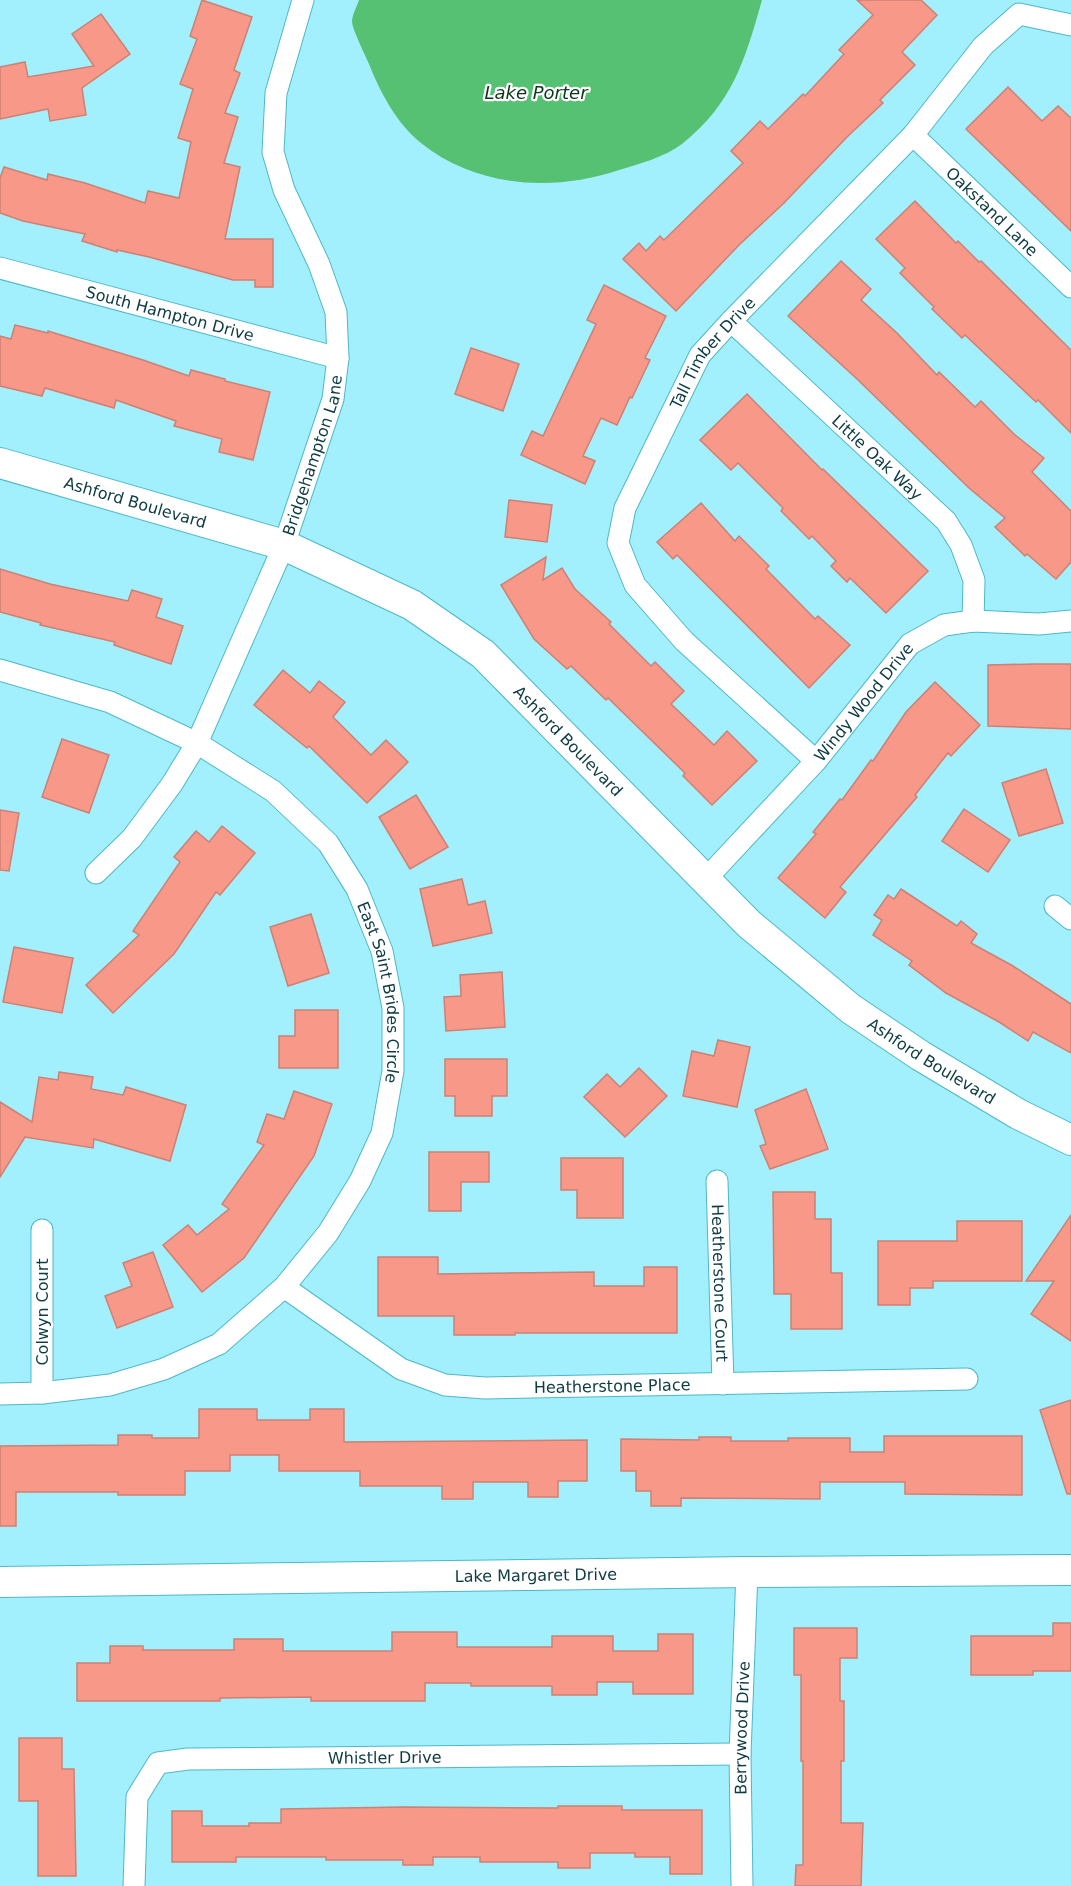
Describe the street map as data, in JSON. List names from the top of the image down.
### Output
{
  "streets": {
    "street": [
      "Oakstand Lane",
      "South Hampton Drive",
      "Tall Timber Drive",
      "Bridgehampton Lane",
      "Little Oak Way",
      "Ashford Boulevard",
      "Windy Wood Drive",
      "East Saint Brides Circle",
      "Heatherstone Court",
      "Colwyn Court",
      "Heatherstone Place",
      "Lake Margaret Drive",
      "Berrywood Drive",
      "Whistler Drive"
    ]
  },
  "crossings": [
    ["Oakstand Lane", "Tall Timber Drive"],
    ["South Hampton Drive", "Bridgehampton Lane"],
    ["Tall Timber Drive", "Little Oak Way"],
    ["Tall Timber Drive", "Windy Wood Drive"],
    ["Bridgehampton Lane", "Ashford Boulevard"],
    ["Bridgehampton Lane", "East Saint Brides Circle"],
    ["Little Oak Way", "Windy Wood Drive"],
    ["Ashford Boulevard", "Windy Wood Drive"],
    ["East Saint Brides Circle", "Colwyn Court"],
    ["East Saint Brides Circle", "Heatherstone Place"],
    ["Heatherstone Court", "Heatherstone Place"],
    ["Lake Margaret Drive", "Berrywood Drive"],
    ["Berrywood Drive", "Whistler Drive"]
  ],
  "water": ["Lake Porter"]
}
